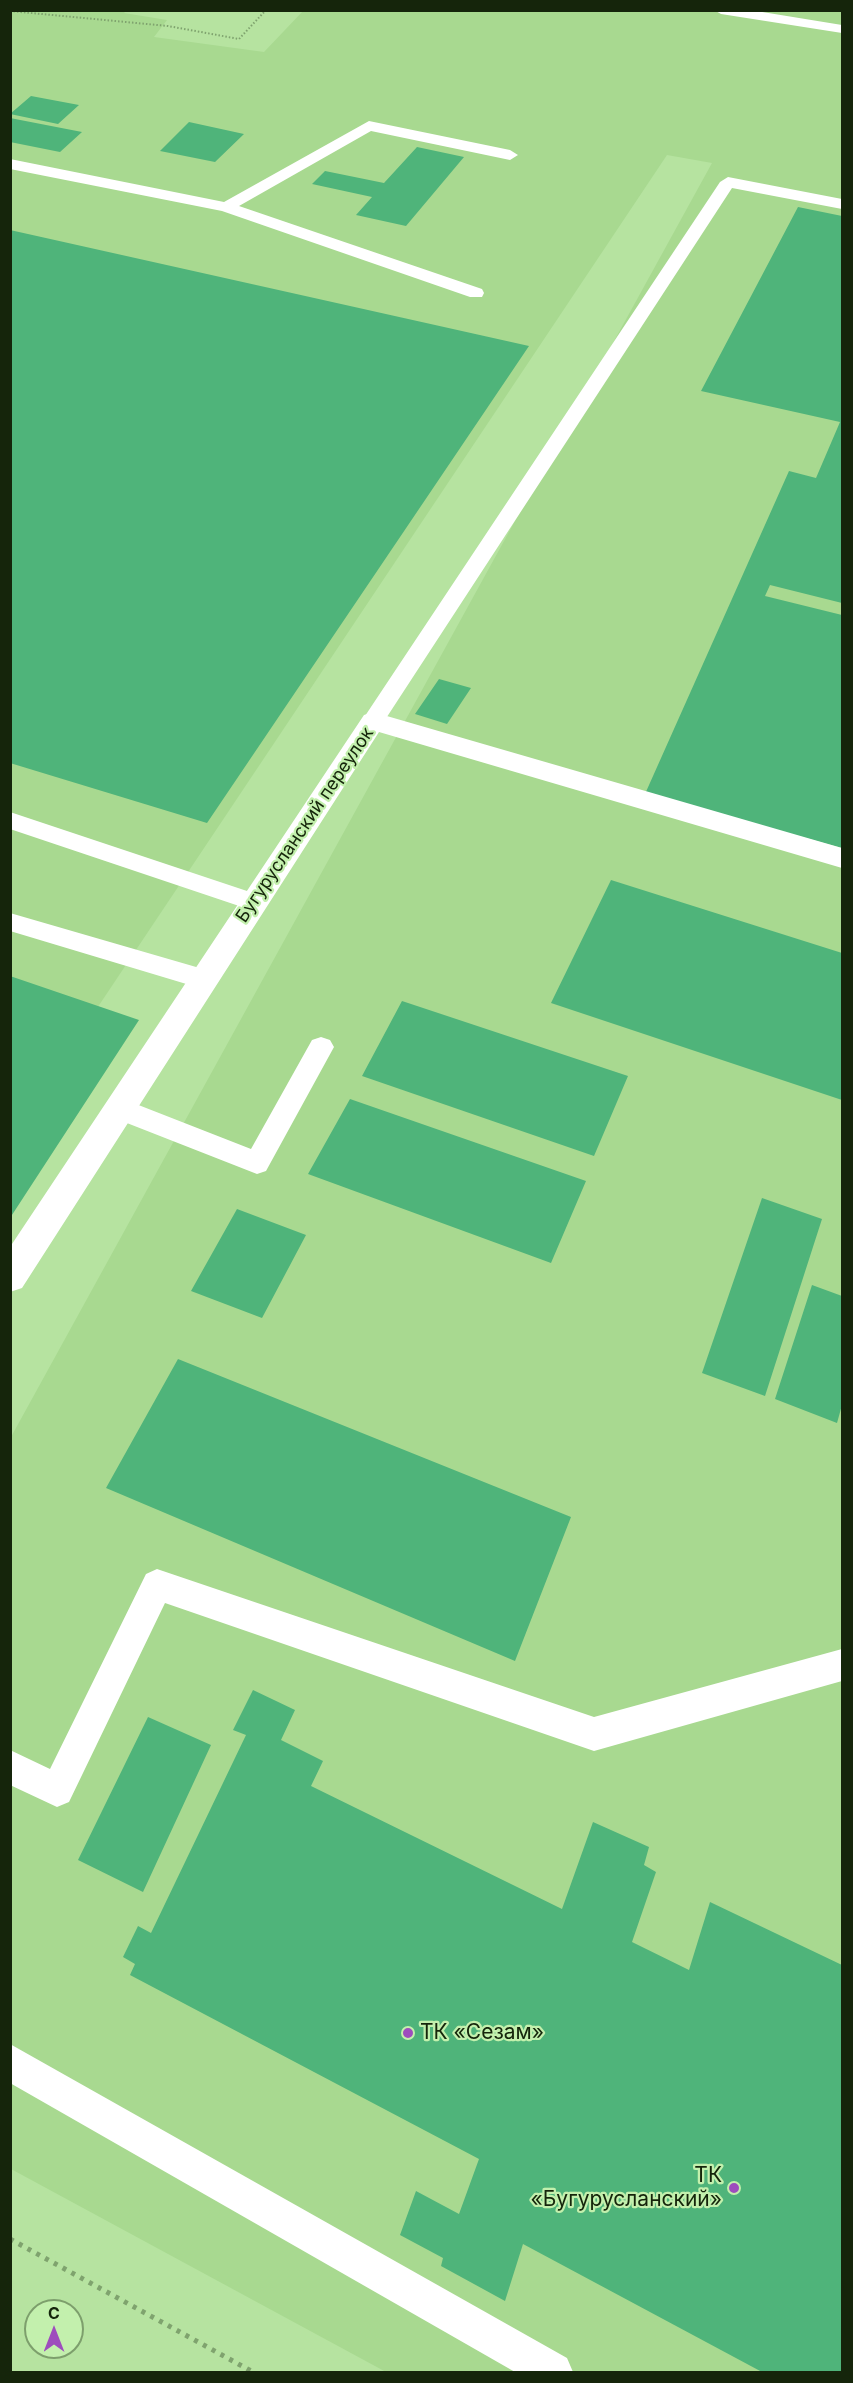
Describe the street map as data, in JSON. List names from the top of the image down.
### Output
{
  "streets": {
    "street": ["Бугурусланский переулок"]
  },
  "places": ["ТК «Сезам»", "ТК «Бугурусланский»"],
  "north": "top"
}
